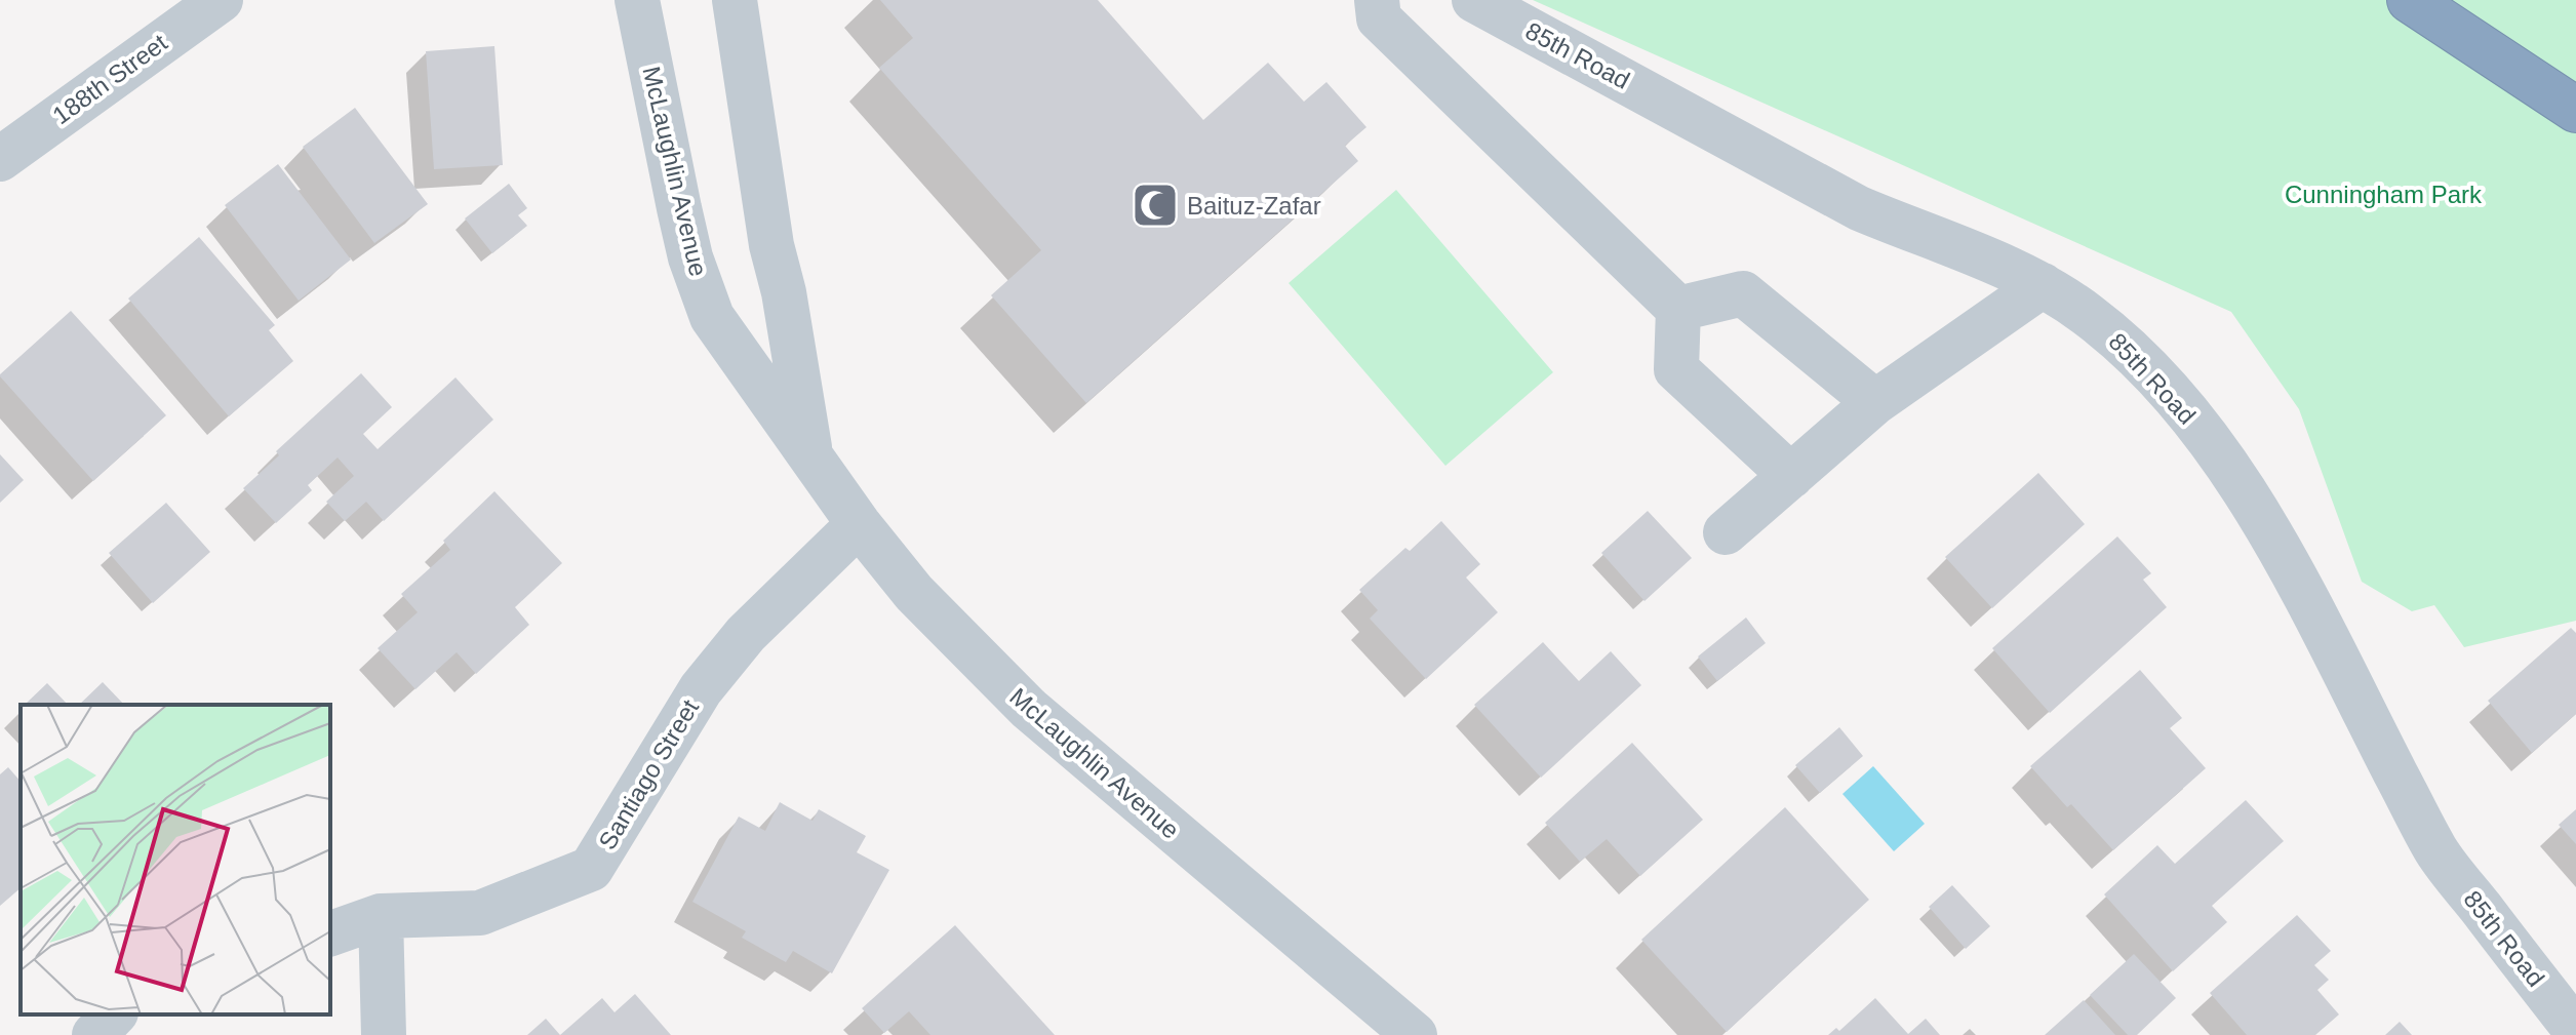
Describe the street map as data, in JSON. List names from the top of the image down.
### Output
{
  "streets": {
    "street": [
      "85th Road",
      "188th Street",
      "McLaughlin Avenue",
      "Santiago Street"
    ]
  },
  "crossings": [
    ["McLaughlin Avenue", "Santiago Street"]
  ],
  "parks": ["Cunningham Park"],
  "places": {
    "mosque": ["Baituz-Zafar"]
  }
}
